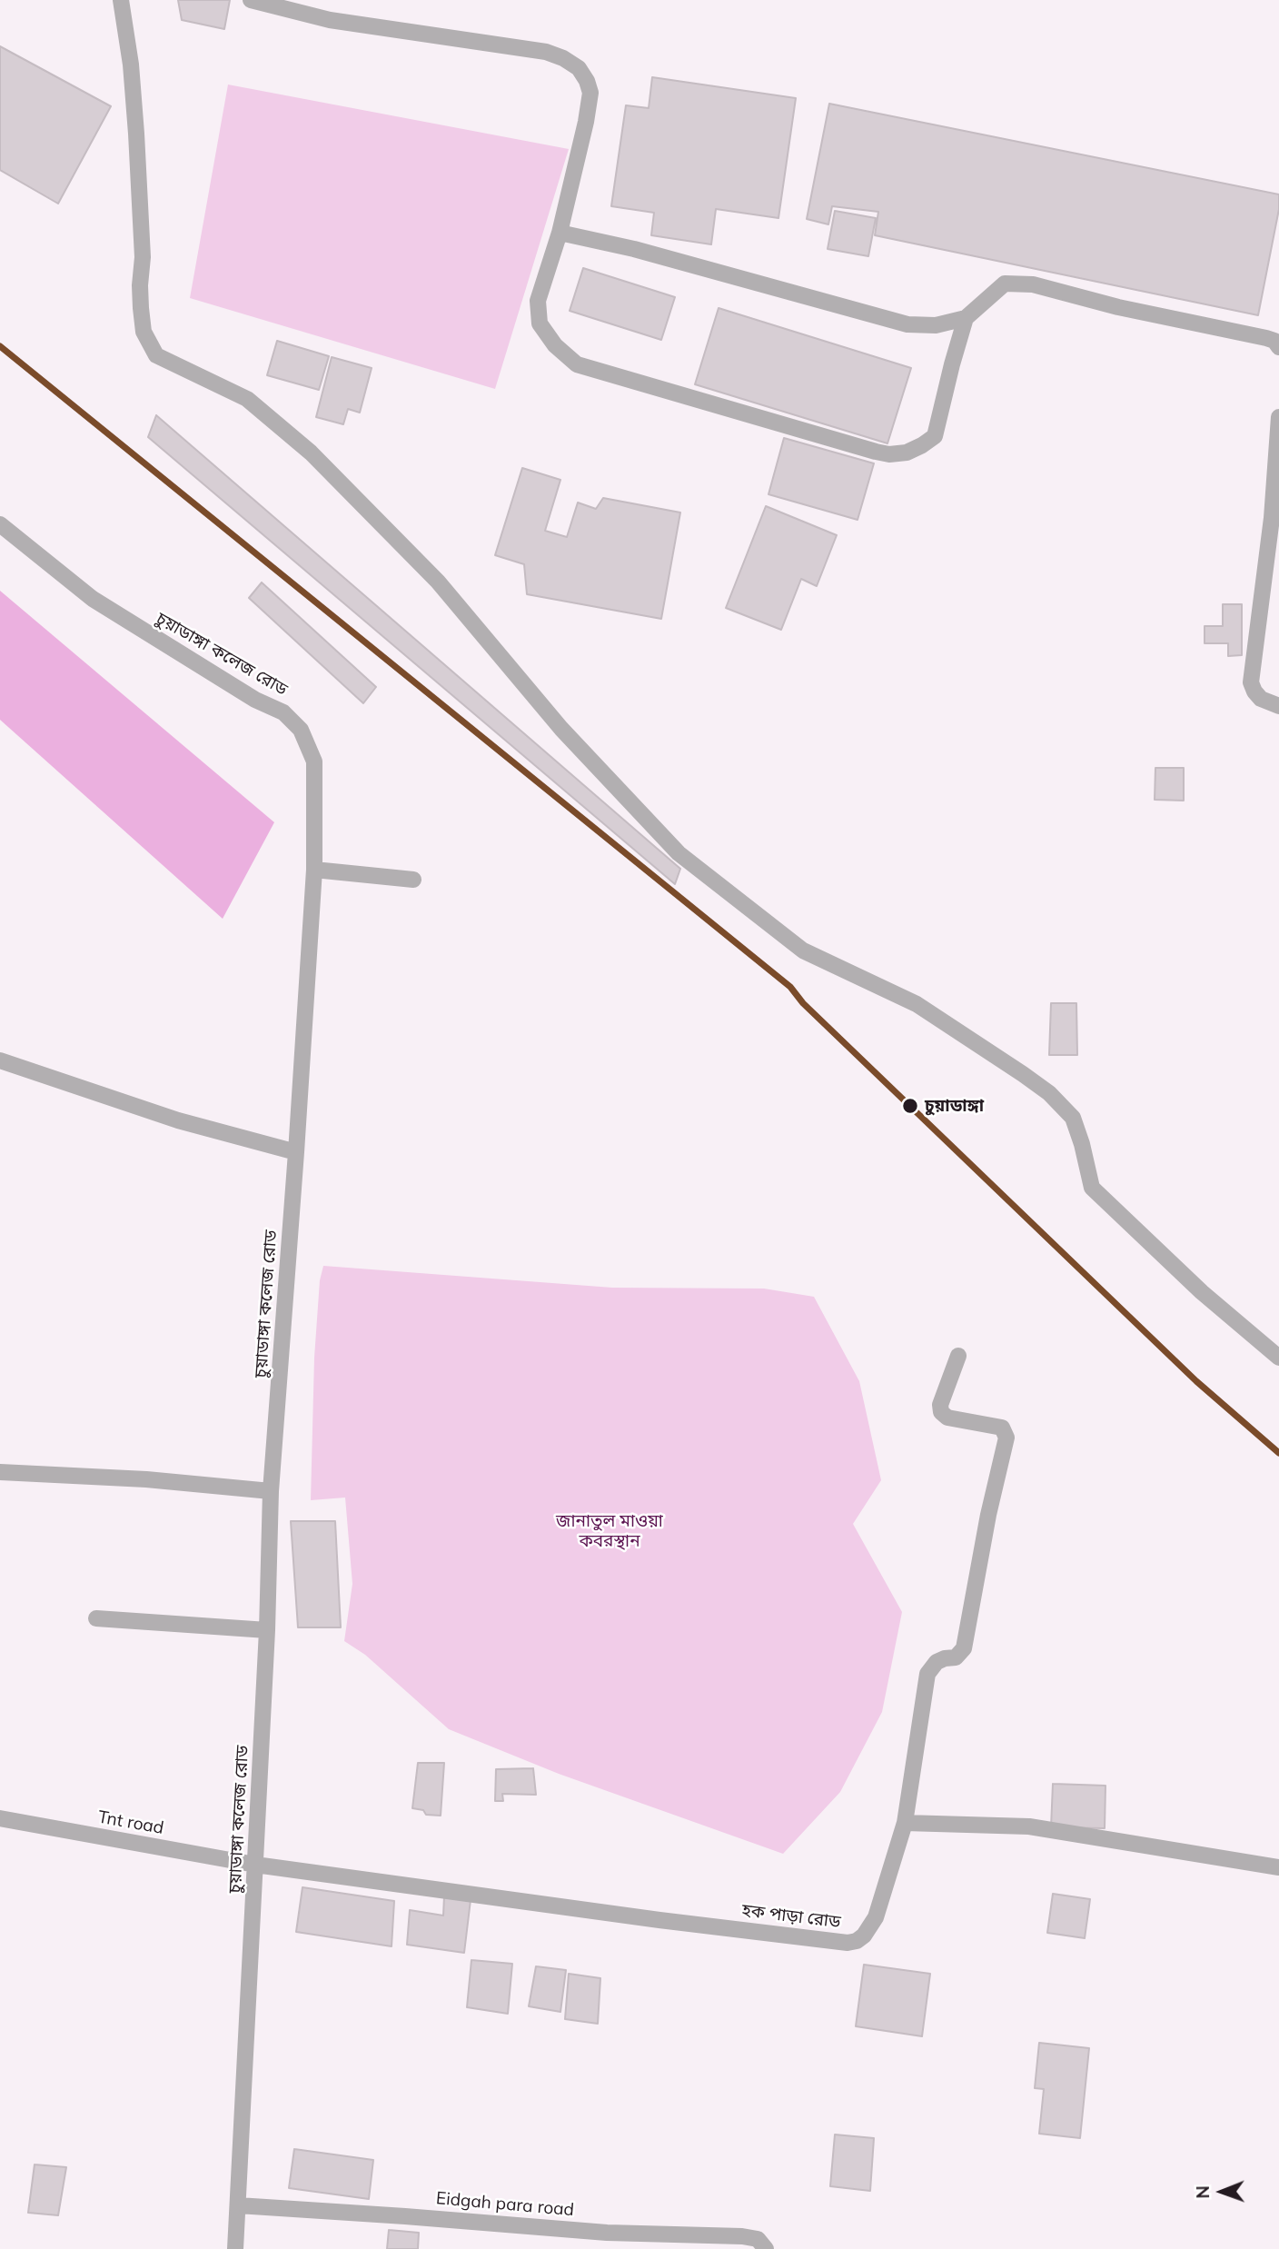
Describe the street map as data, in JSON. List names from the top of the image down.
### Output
{
  "streets": {
    "street": [
      "চুয়াডাঙ্গা কলেজ রোড",
      "Tnt road",
      "হক পাড়া রোড",
      "Eidgah para road"
    ]
  },
  "crossings": [
    ["চুয়াডাঙ্গা কলেজ রোড", "Tnt road"],
    ["চুয়াডাঙ্গা কলেজ রোড", "হক পাড়া রোড"],
    ["চুয়াডাঙ্গা কলেজ রোড", "Eidgah para road"],
    ["Tnt road", "হক পাড়া রোড"]
  ],
  "parks": ["জানাতুল মাওয়া কবরস্থান"],
  "places": ["চুয়াডাঙ্গা"],
  "north": "left"
}
